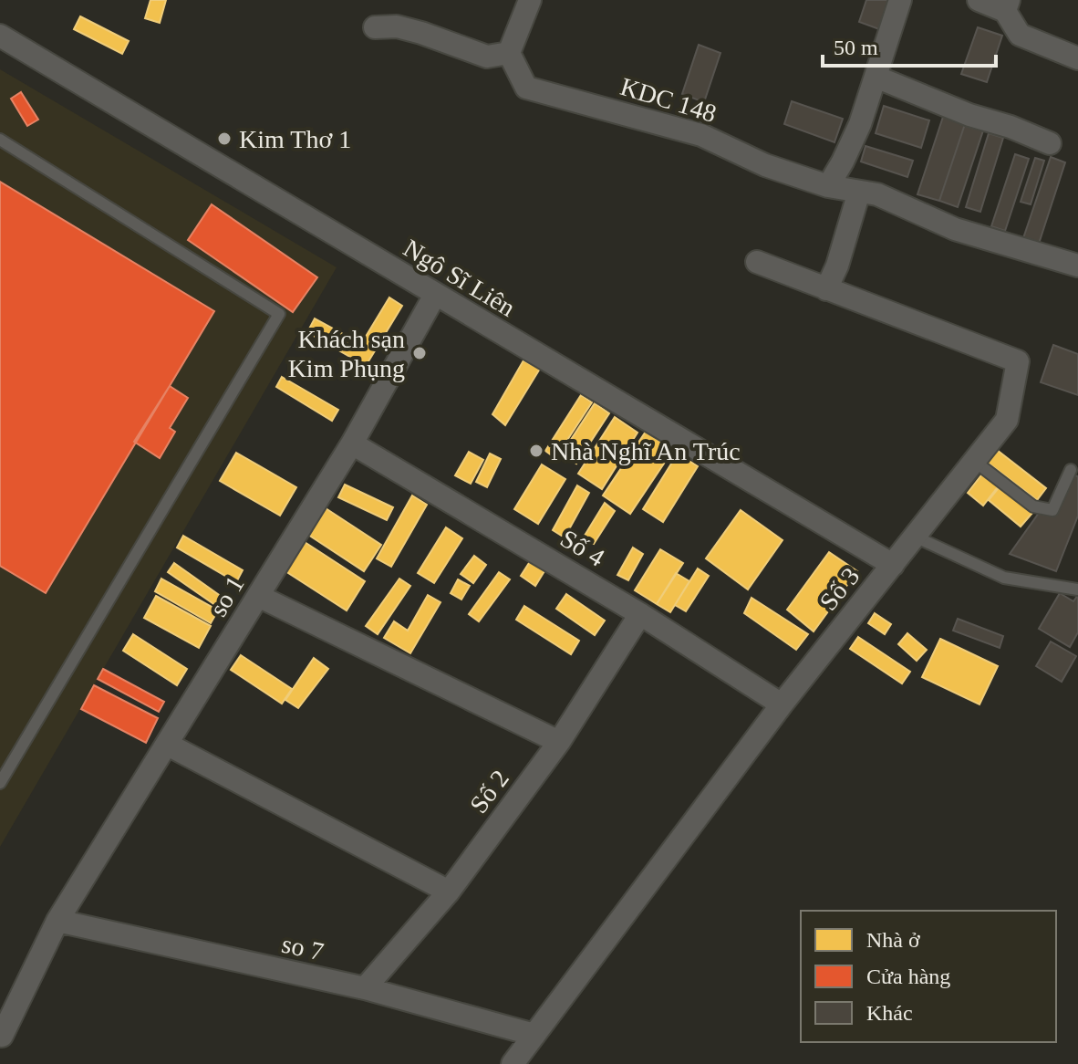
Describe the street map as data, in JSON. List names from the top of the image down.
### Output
{
  "streets": {
    "street": [
      "KDC 148",
      "Ngô Sĩ Liên",
      "Số 4",
      "Số 3",
      "so 1",
      "Số 2",
      "so 7"
    ]
  },
  "crossings": [
    ["Ngô Sĩ Liên", "Số 3"],
    ["Ngô Sĩ Liên", "so 1"],
    ["Số 4", "Số 3"],
    ["Số 4", "so 1"],
    ["Số 4", "Số 2"],
    ["Số 3", "so 7"],
    ["so 1", "so 7"],
    ["Số 2", "so 7"]
  ],
  "places": ["Kim Thơ 1", "Khách sạn Kim Phụng", "Nhà Nghĩ An Trúc"],
  "legend": ["Nhà ở", "Cửa hàng", "Khác"],
  "scale_bar": "50 m"
}
